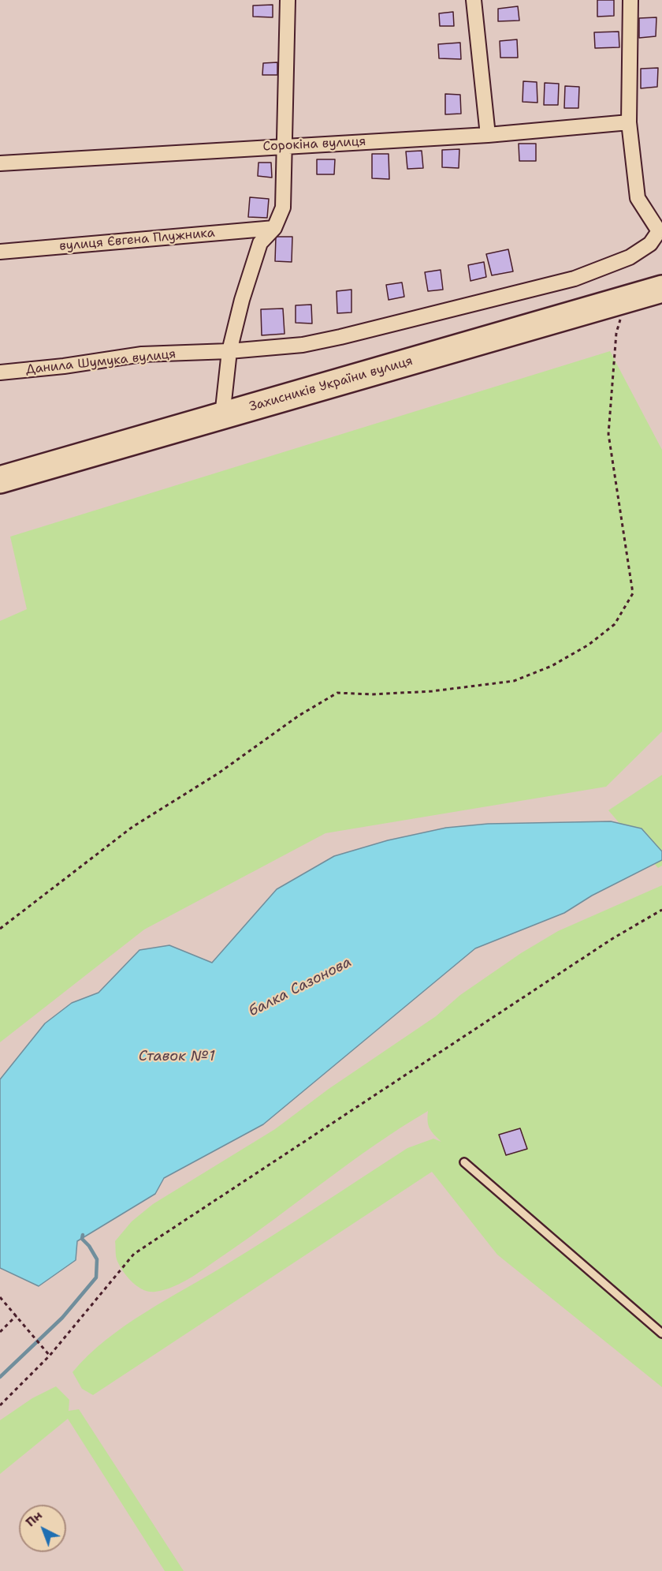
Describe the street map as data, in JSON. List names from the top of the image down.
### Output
{
  "streets": {
    "highway": ["Захисників України вулиця"],
    "street": ["Сорокіна вулиця", "вулиця Євгена Плужника", "Данила Шумука вулиця"]
  },
  "water": ["балка Сазонова", "Ставок №1"],
  "north": "top left"
}
